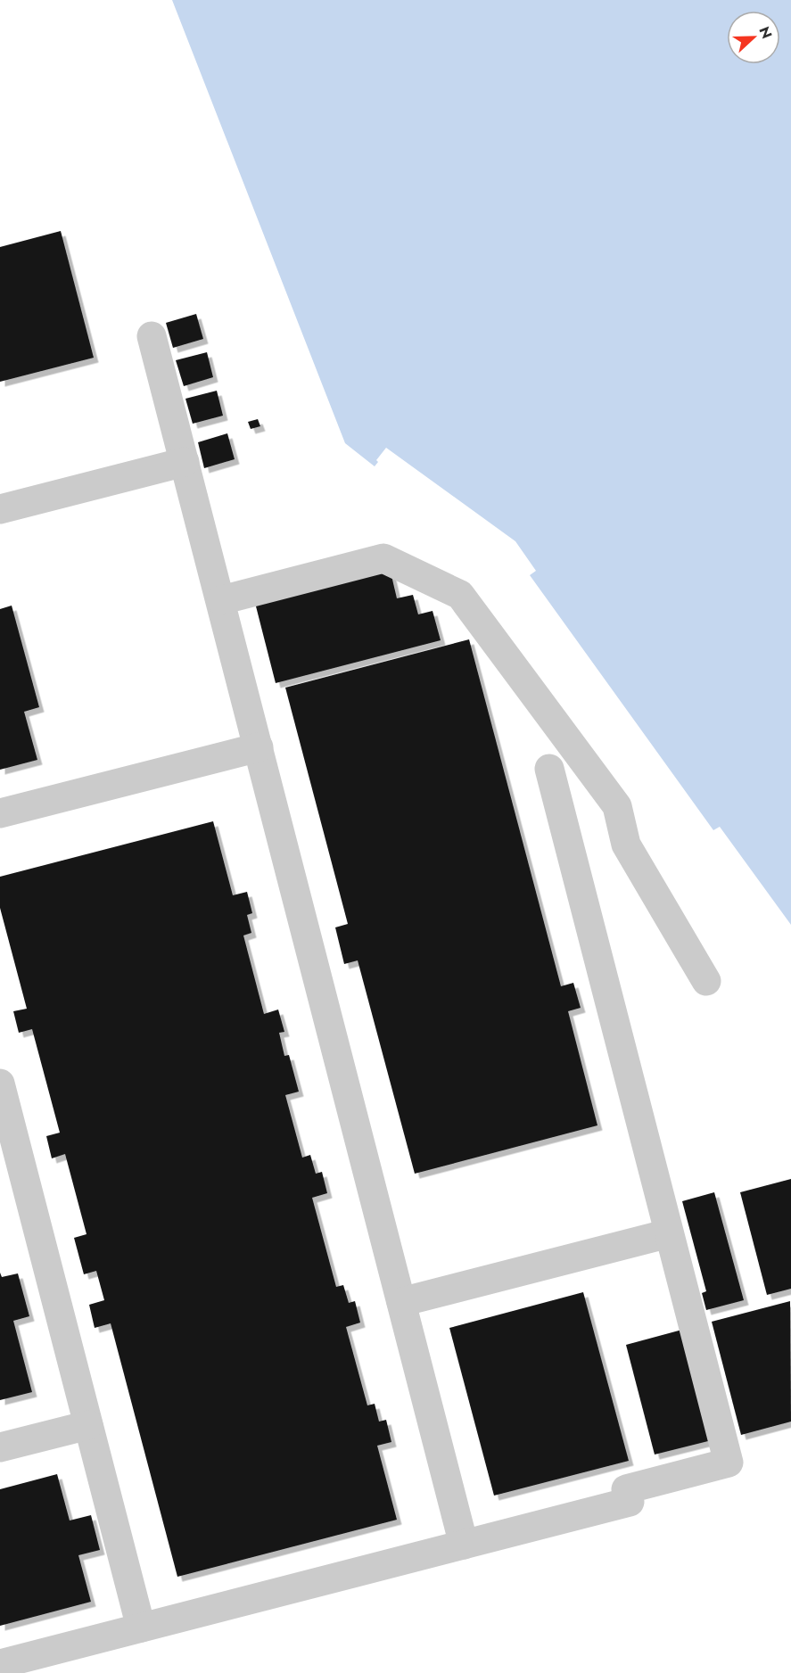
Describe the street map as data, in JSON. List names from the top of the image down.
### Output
{
  "north": "right"
}
